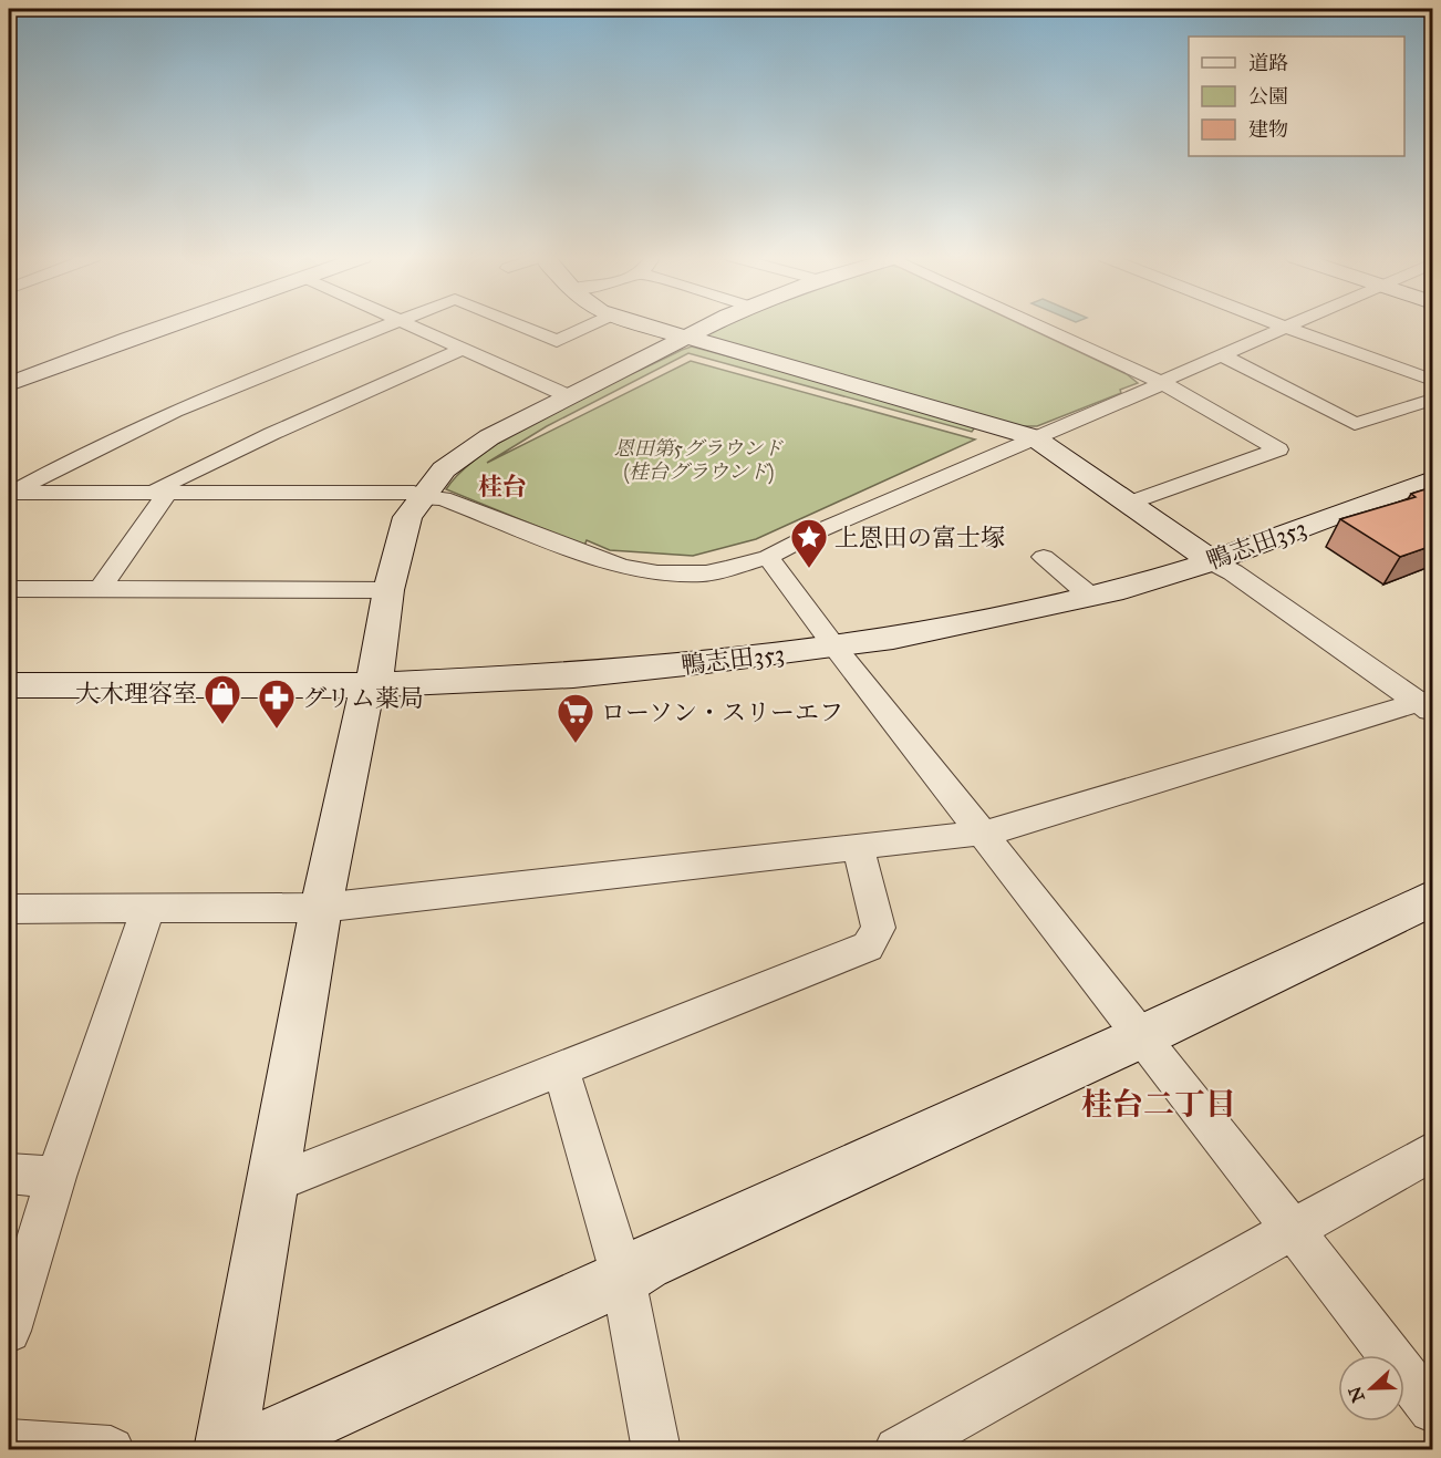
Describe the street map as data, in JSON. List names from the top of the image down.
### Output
{
  "streets": {
    "street": ["鴨志田353"]
  },
  "districts": ["桂台", "桂台二丁目"],
  "parks": ["恩田第5グラウンド (桂台グラウンド)"],
  "places": {
    "place": ["上恩田の富士塚"],
    "shop": ["大木理容室"],
    "pharmacy": ["グリム薬局"],
    "supermarket": ["ローソン・スリーエフ"]
  },
  "legend": ["道路", "公園", "建物"],
  "north": "left"
}
